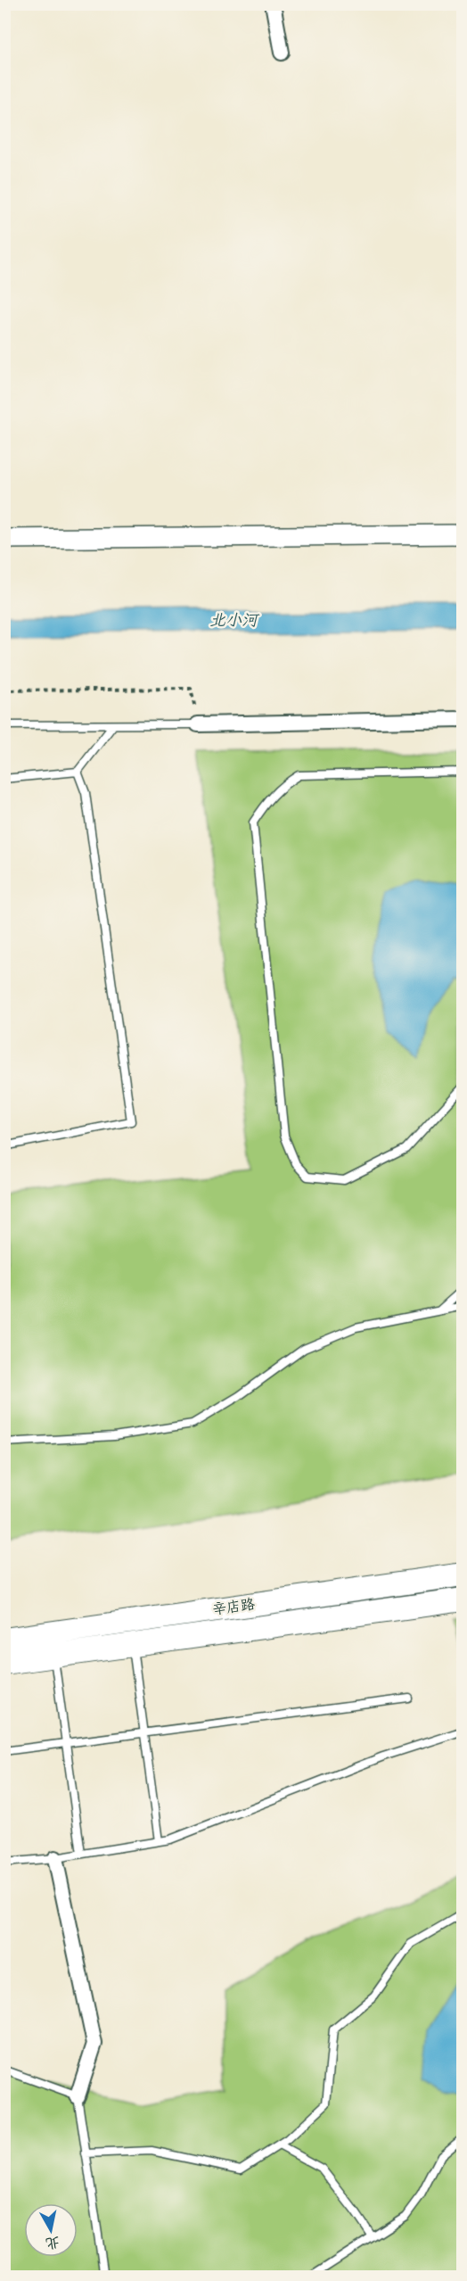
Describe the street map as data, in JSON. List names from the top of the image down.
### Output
{
  "streets": {
    "main road": ["辛店路"]
  },
  "water": ["北小河"],
  "north": "bottom"
}
